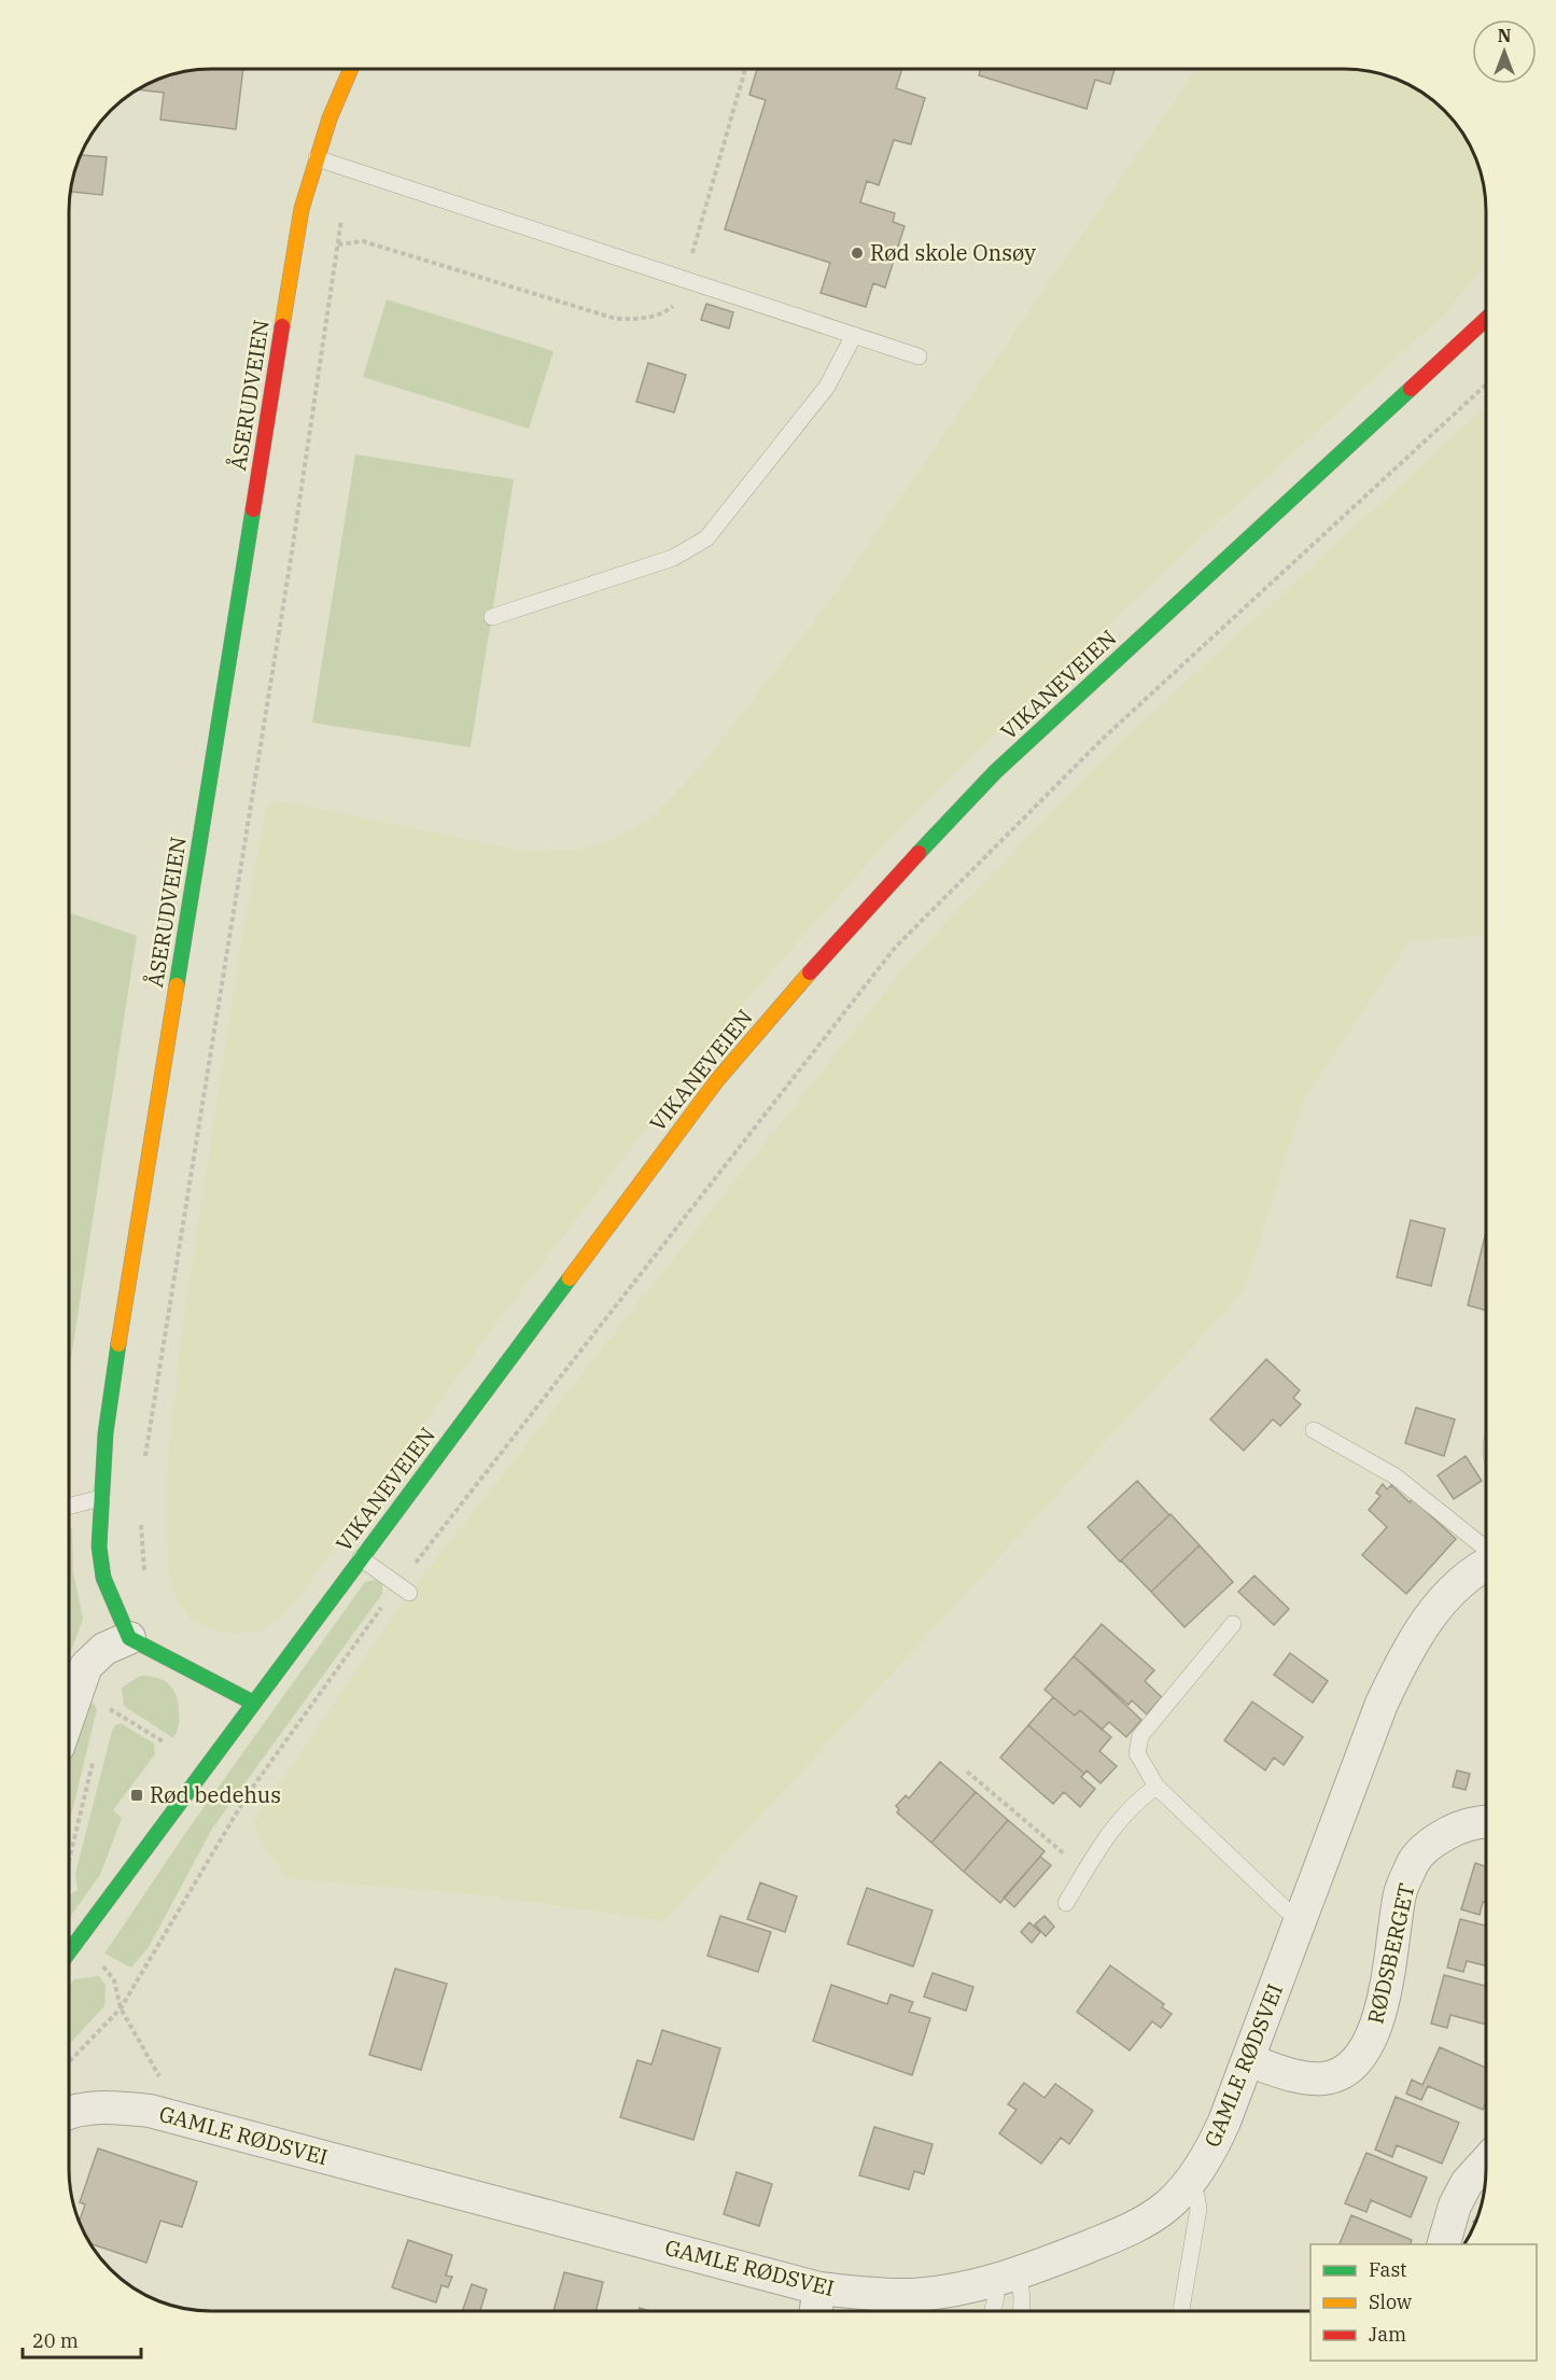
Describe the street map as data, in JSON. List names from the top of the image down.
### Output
{
  "streets": {
    "main road": ["ÅSERUDVEIEN", "VIKANEVEIEN"],
    "street": ["RØDSBERGET", "GAMLE RØDSVEI"]
  },
  "crossings": [
    ["RØDSBERGET", "GAMLE RØDSVEI"]
  ],
  "places": {
    "other": ["Rød skole Onsøy"],
    "transit": ["Rød bedehus"]
  },
  "legend": ["Fast", "Slow", "Jam"],
  "scale_bar": "20 m",
  "north": "top"
}
